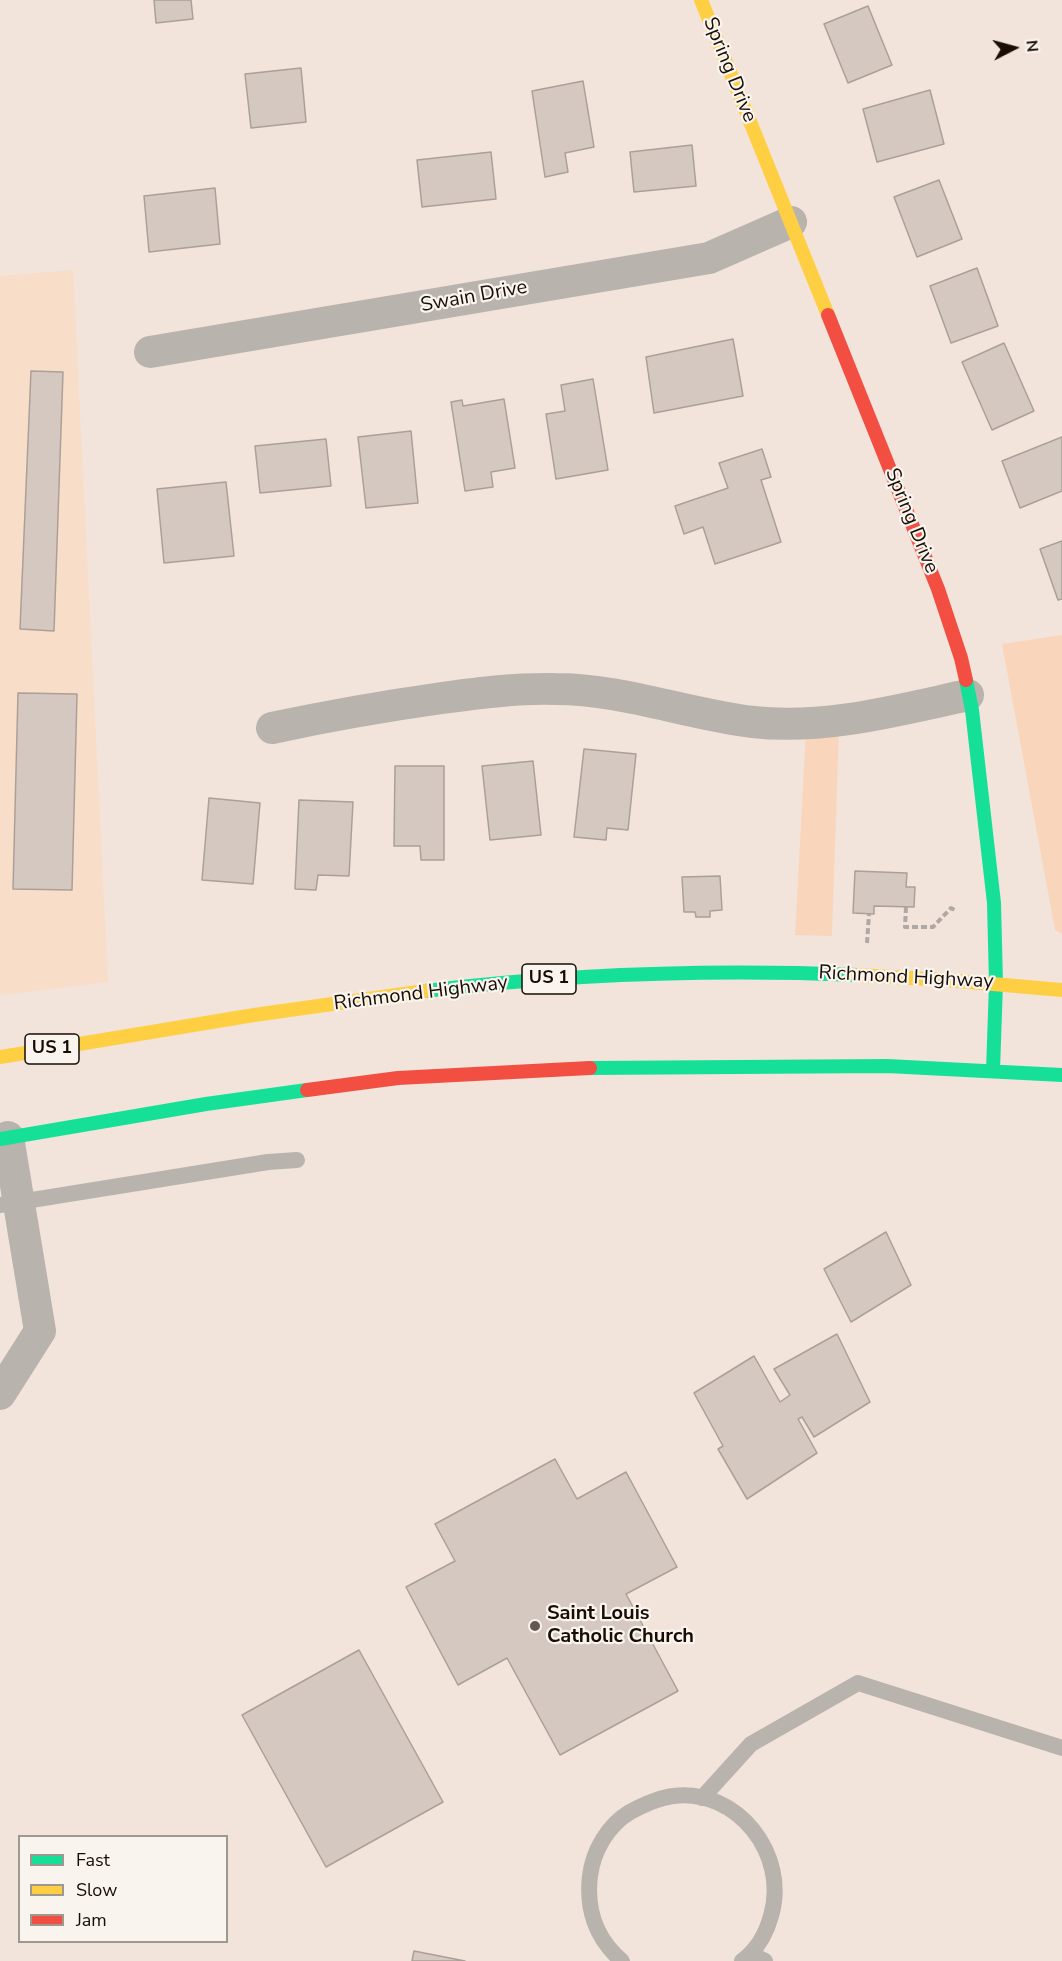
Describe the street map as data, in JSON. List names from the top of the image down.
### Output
{
  "streets": {
    "main road": ["Spring Drive", "Richmond Highway", "US 1"],
    "street": ["Swain Drive"]
  },
  "crossings": [
    ["Spring Drive", "Swain Drive"],
    ["Spring Drive", "Richmond Highway"]
  ],
  "places": ["Saint Louis Catholic Church"],
  "legend": ["Fast", "Slow", "Jam"],
  "north": "right"
}
